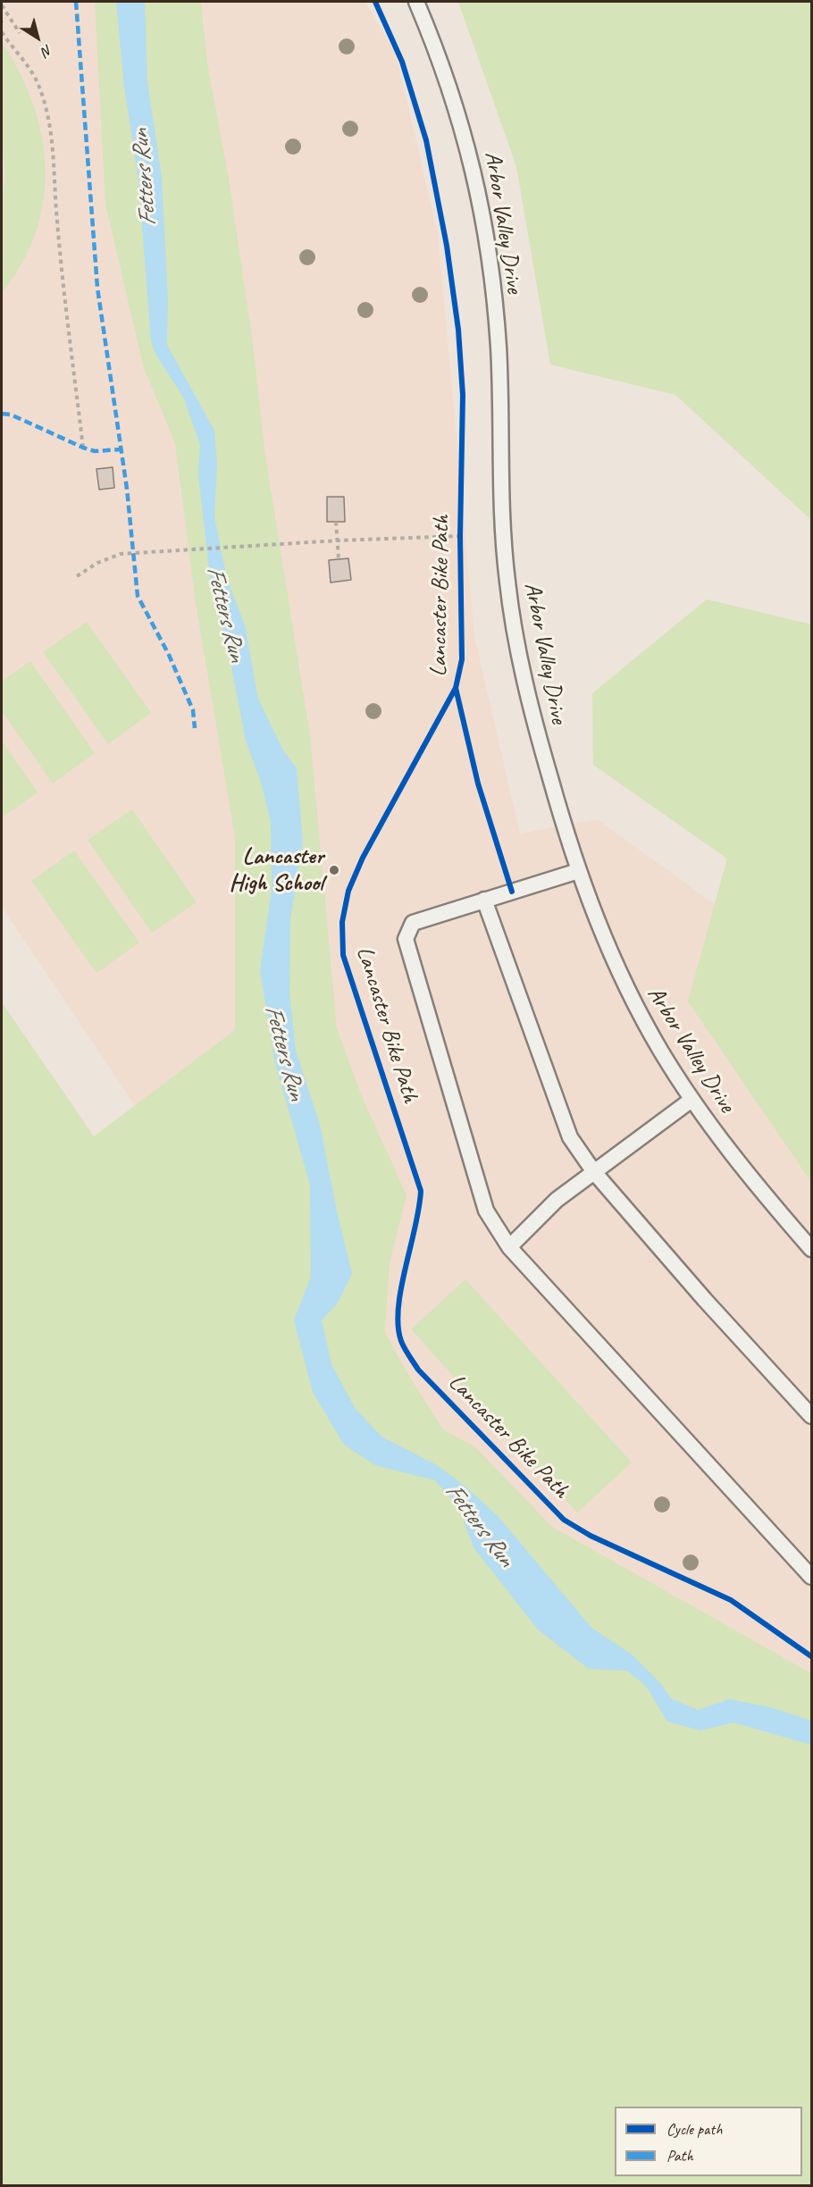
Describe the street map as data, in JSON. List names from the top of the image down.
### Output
{
  "streets": {
    "lane": ["Arbor Valley Drive"],
    "cycle path": ["Lancaster Bike Path"]
  },
  "water": ["Fetters Run"],
  "places": ["Lancaster High School"],
  "legend": ["Cycle path", "Path"],
  "north": "bottom right"
}
